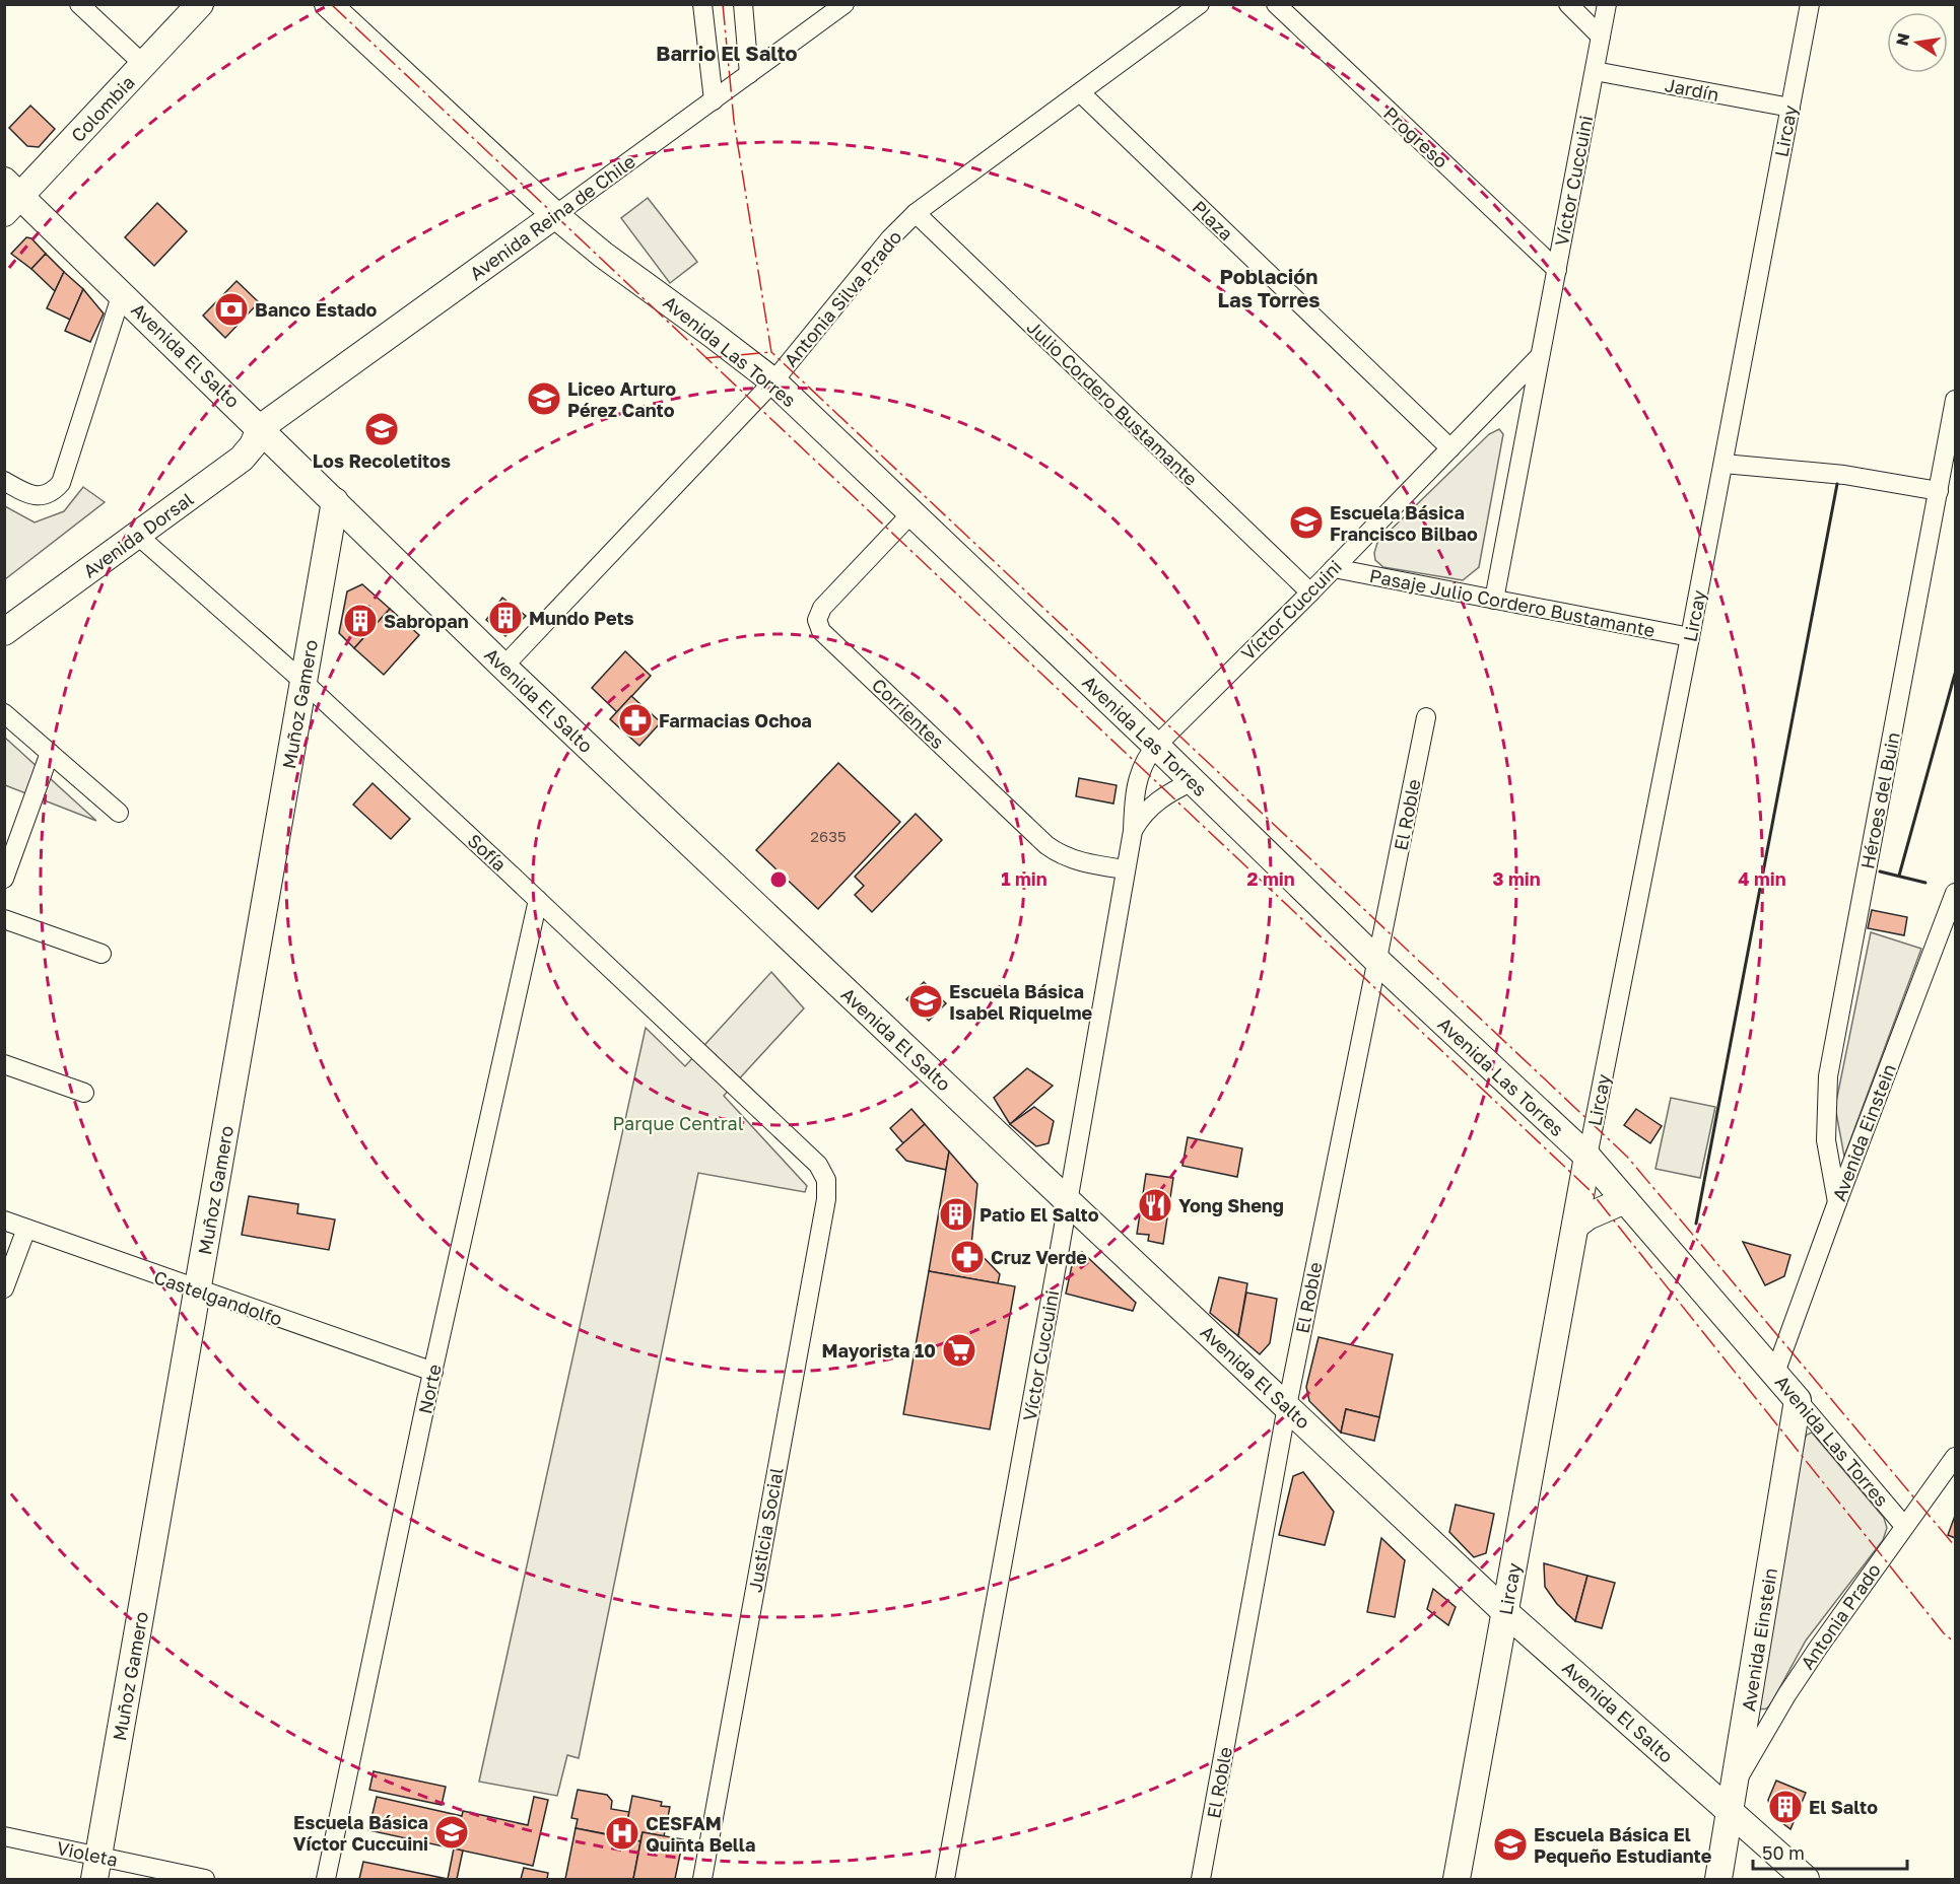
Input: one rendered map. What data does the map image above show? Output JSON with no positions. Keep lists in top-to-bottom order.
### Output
{
  "streets": {
    "street": [
      "Jardín",
      "Colombia",
      "Lircay",
      "Progreso",
      "Víctor Cuccuini",
      "Avenida Reina de Chile",
      "Plaza",
      "Antonia Silva Prado",
      "Avenida Las Torres",
      "Avenida El Salto",
      "Julio Cordero Bustamante",
      "Avenida Dorsal",
      "Pasaje Julio Cordero Bustamante",
      "Muñoz Gamero",
      "Corrientes",
      "Héroes del Buin",
      "El Roble",
      "Sofía",
      "Avenida Einstein",
      "Castelgandolfo",
      "Norte",
      "Justicia Social",
      "Antonia Prado",
      "Violeta"
    ]
  },
  "crossings": [
    ["Jardín", "Lircay"],
    ["Jardín", "Víctor Cuccuini"],
    ["Colombia", "Avenida El Salto"],
    ["Lircay", "Avenida Las Torres"],
    ["Lircay", "Avenida El Salto"],
    ["Lircay", "Pasaje Julio Cordero Bustamante"],
    ["Progreso", "Víctor Cuccuini"],
    ["Víctor Cuccuini", "Plaza"],
    ["Víctor Cuccuini", "Avenida Las Torres"],
    ["Víctor Cuccuini", "Avenida El Salto"],
    ["Víctor Cuccuini", "Julio Cordero Bustamante"],
    ["Víctor Cuccuini", "Pasaje Julio Cordero Bustamante"],
    ["Víctor Cuccuini", "Corrientes"],
    ["Avenida Reina de Chile", "Avenida Las Torres"],
    ["Avenida Reina de Chile", "Avenida El Salto"],
    ["Avenida Reina de Chile", "Avenida Dorsal"],
    ["Plaza", "Antonia Silva Prado"],
    ["Antonia Silva Prado", "Avenida Las Torres"],
    ["Antonia Silva Prado", "Avenida El Salto"],
    ["Antonia Silva Prado", "Julio Cordero Bustamante"],
    ["Avenida Las Torres", "Corrientes"],
    ["Avenida Las Torres", "El Roble"],
    ["Avenida Las Torres", "Avenida Einstein"],
    ["Avenida Las Torres", "Antonia Prado"],
    ["Avenida El Salto", "Avenida Dorsal"],
    ["Avenida El Salto", "Muñoz Gamero"],
    ["Avenida El Salto", "El Roble"],
    ["Avenida El Salto", "Avenida Einstein"],
    ["Avenida Dorsal", "Sofía"],
    ["Muñoz Gamero", "Sofía"],
    ["Muñoz Gamero", "Castelgandolfo"],
    ["Muñoz Gamero", "Violeta"],
    ["Héroes del Buin", "Avenida Einstein"],
    ["Sofía", "Norte"],
    ["Sofía", "Justicia Social"],
    ["Avenida Einstein", "Antonia Prado"],
    ["Castelgandolfo", "Norte"]
  ],
  "districts": ["Barrio El Salto", "Población Las Torres"],
  "parks": ["Parque Central"],
  "places": {
    "bank": ["Banco Estado"],
    "school or university": [
      "Liceo Arturo Pérez Canto",
      "Los Recoletitos",
      "Escuela Básica Francisco Bilbao",
      "Escuela Básica Isabel Riquelme",
      "Escuela Básica Víctor Cuccuini",
      "Escuela Básica El Pequeño Estudiante"
    ],
    "building": [
      "Mundo Pets",
      "Sabropan",
      "Patio El Salto",
      "El Salto"
    ],
    "pharmacy": ["Farmacias Ochoa", "Cruz Verde"],
    "restaurant": ["Yong Sheng"],
    "supermarket": ["Mayorista 10"],
    "hospital": ["CESFAM Quinta Bella"]
  },
  "house_numbers": ["2635"],
  "scale_bar": "50 m",
  "north": "left",
  "rings": [
    "1 min",
    "2 min",
    "3 min",
    "4 min"
  ]
}
